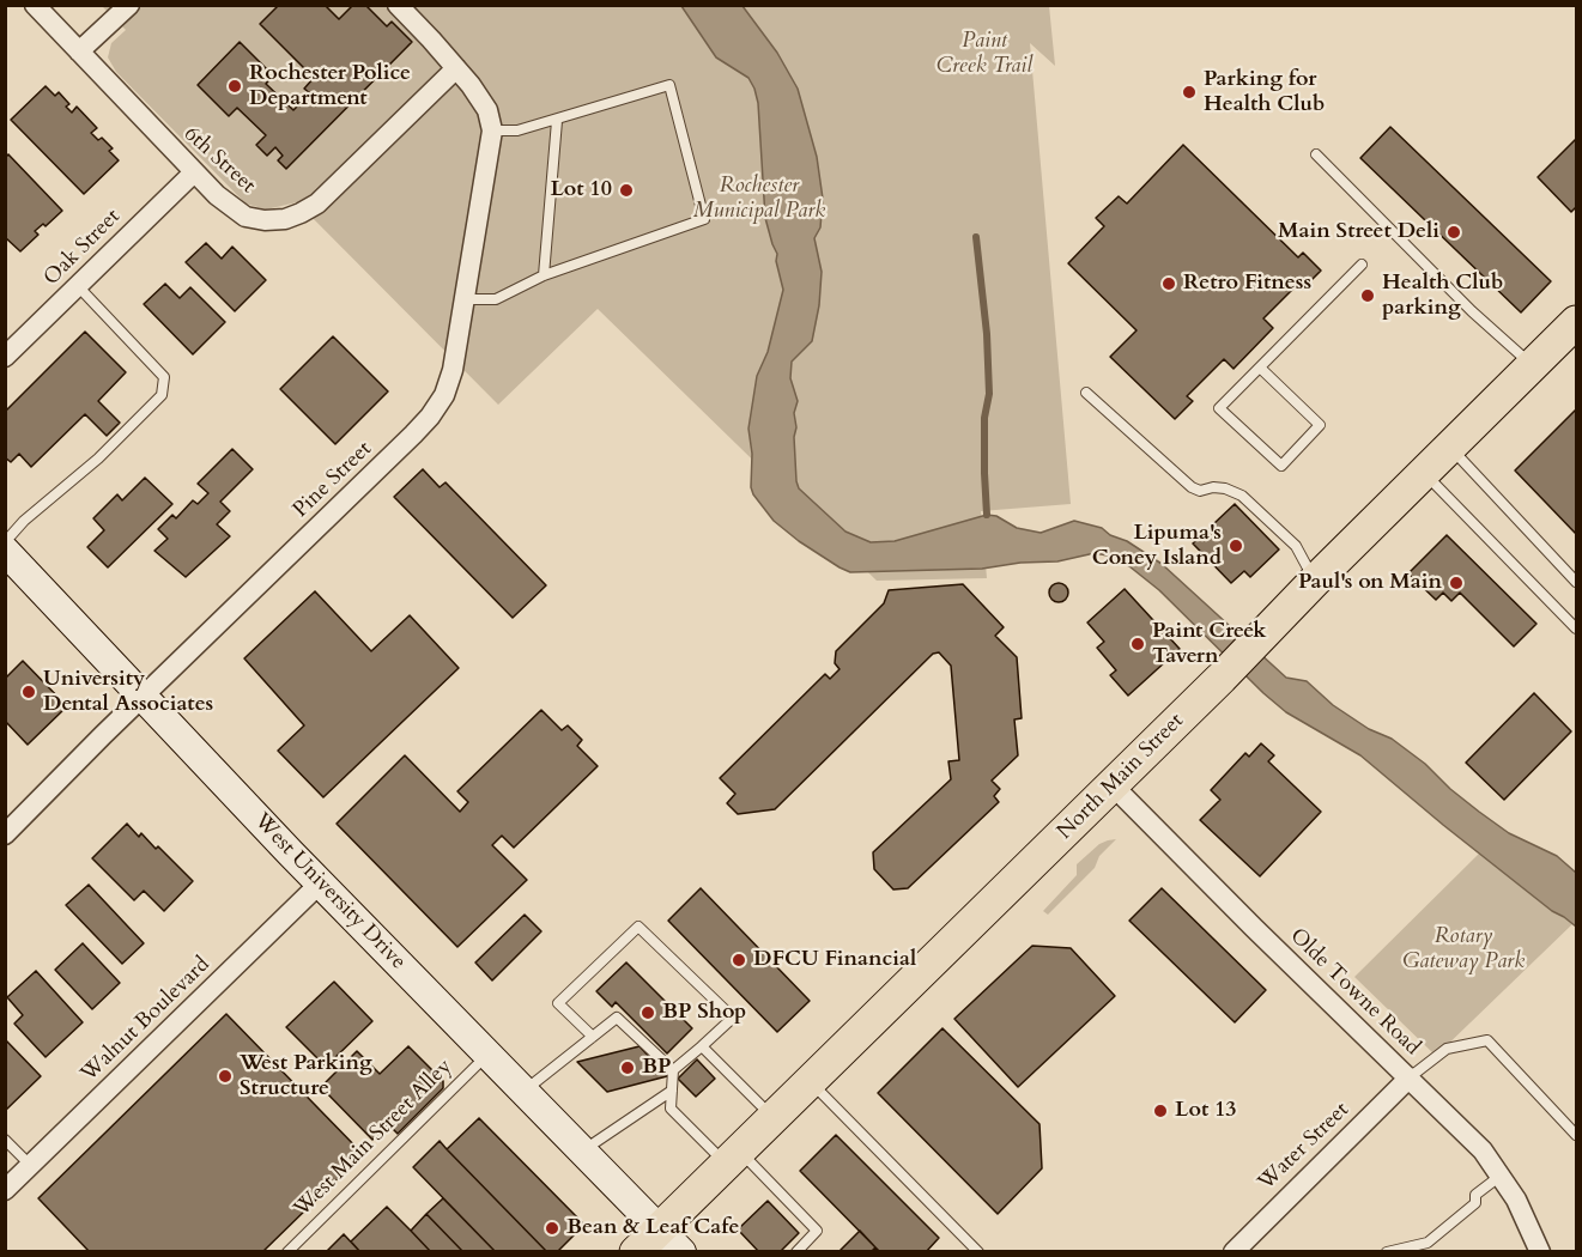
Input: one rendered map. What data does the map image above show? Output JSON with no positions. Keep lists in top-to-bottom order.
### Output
{
  "streets": {
    "main road": ["North Main Street", "West University Drive"],
    "street": [
      "6th Street",
      "Oak Street",
      "Pine Street",
      "Olde Towne Road",
      "Walnut Boulevard",
      "Water Street"
    ],
    "lane": ["West Main Street Alley"]
  },
  "crossings": [
    ["6th Street", "Oak Street"],
    ["Pine Street", "West University Drive"],
    ["North Main Street", "West University Drive"],
    ["North Main Street", "Olde Towne Road"],
    ["West University Drive", "Walnut Boulevard"],
    ["West University Drive", "West Main Street Alley"],
    ["Olde Towne Road", "Water Street"]
  ],
  "parks": ["Paint Creek Trail", "Rochester Municipal Park", "Rotary Gateway Park"],
  "places": [
    "Rochester Police Department",
    "Parking for Health Club",
    "Lot 10",
    "Main Street Deli",
    "Retro Fitness",
    "Health Club parking",
    "Lipuma's Coney Island",
    "Paul's on Main",
    "Paint Creek Tavern",
    "University Dental Associates",
    "DFCU Financial",
    "BP Shop",
    "BP",
    "West Parking Structure",
    "Lot 13",
    "Bean & Leaf Cafe"
  ]
}
